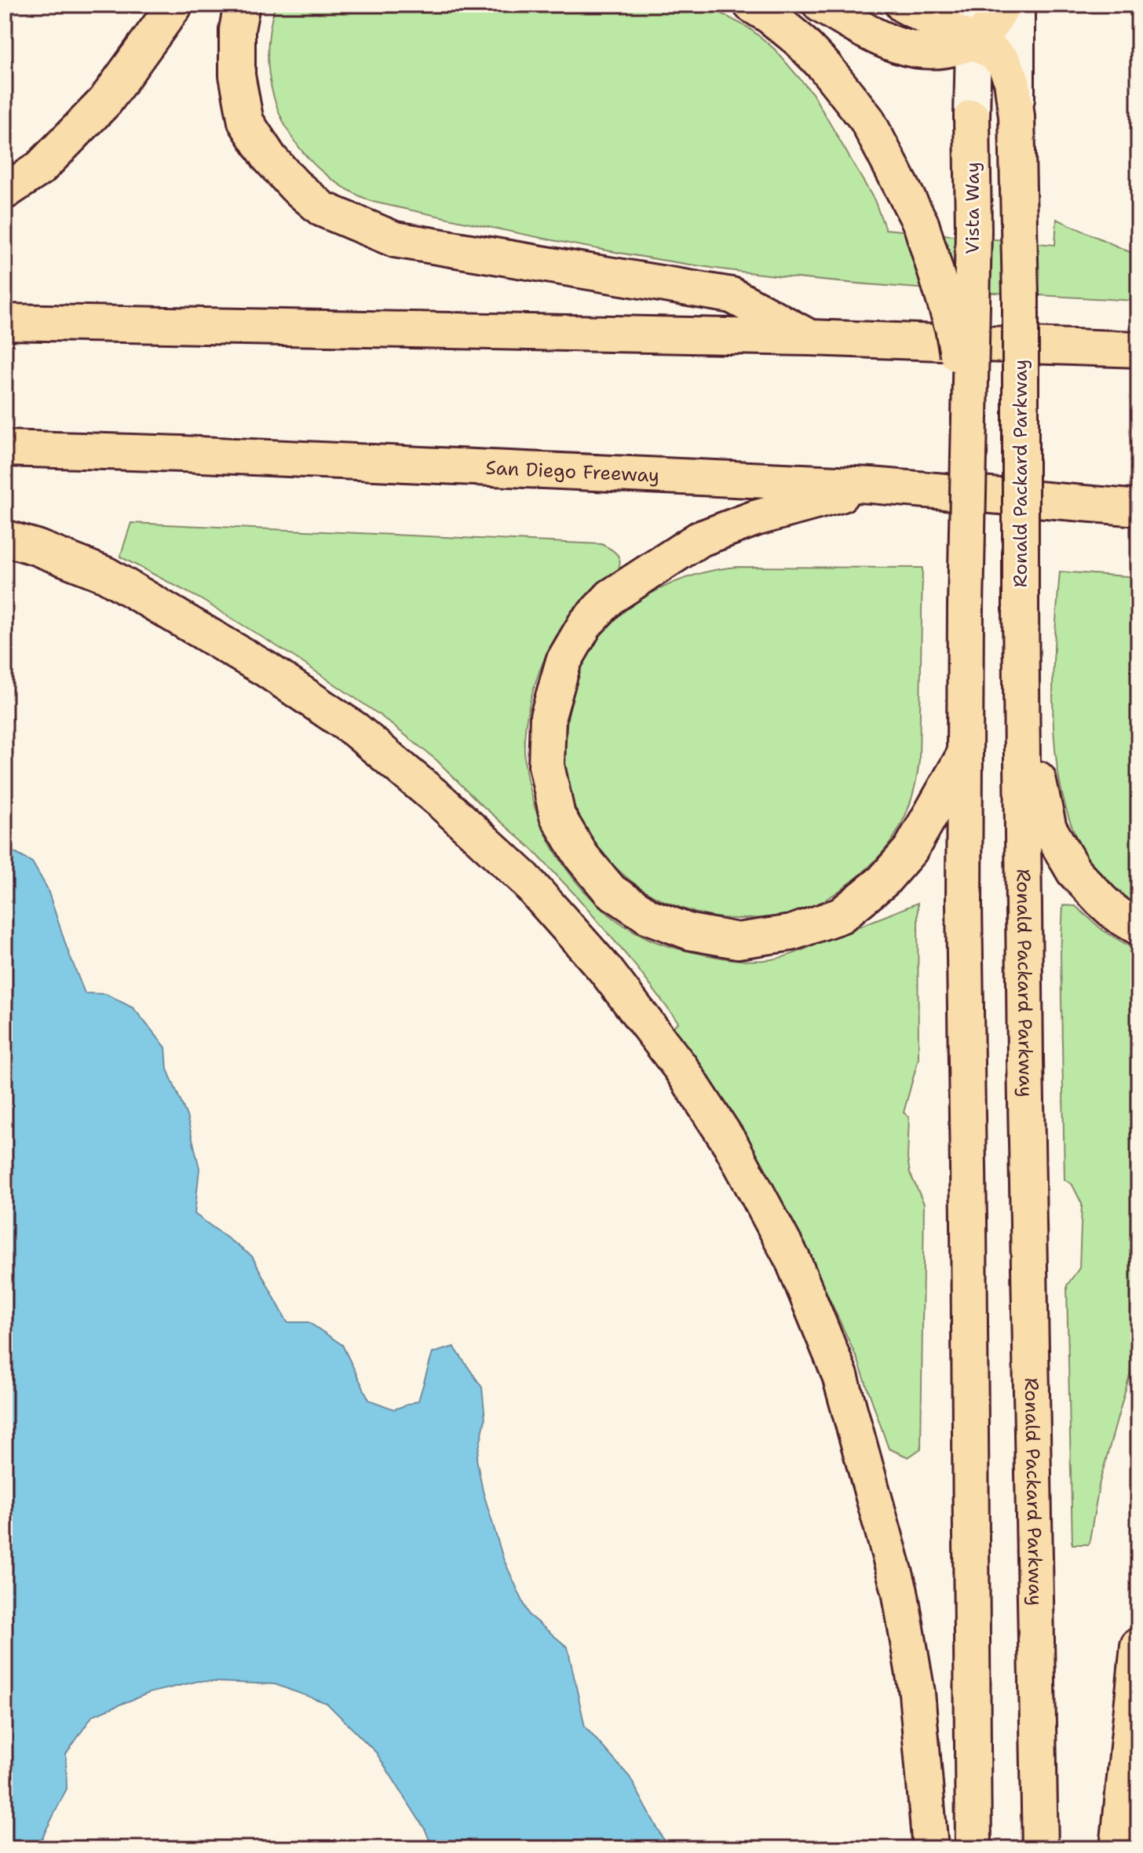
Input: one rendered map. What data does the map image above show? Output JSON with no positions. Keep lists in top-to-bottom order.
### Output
{
  "streets": {
    "highway": ["Vista Way", "San Diego Freeway", "Ronald Packard Parkway"]
  },
  "crossings": [
    ["Vista Way", "Ronald Packard Parkway"]
  ]
}
